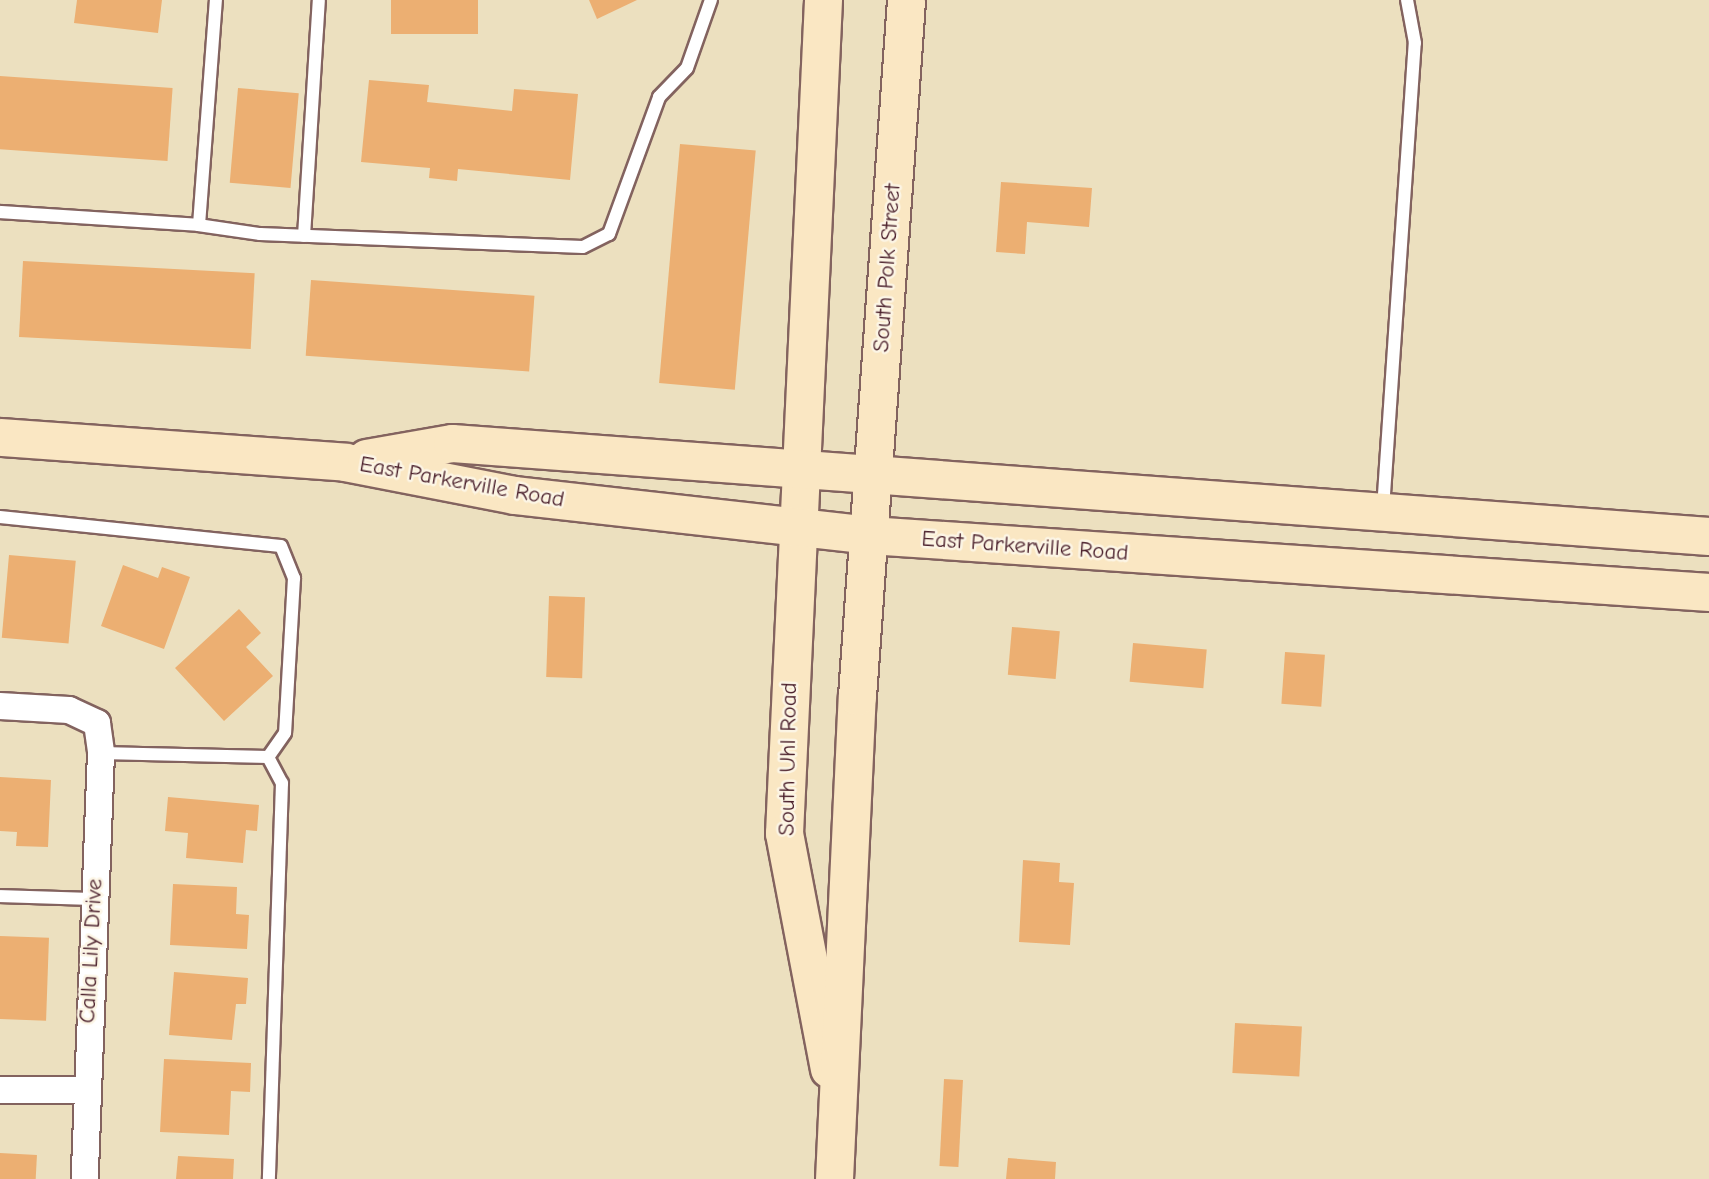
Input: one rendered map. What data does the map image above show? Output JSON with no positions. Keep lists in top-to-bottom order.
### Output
{
  "streets": {
    "main road": ["South Polk Street", "East Parkerville Road", "South Uhl Road"],
    "street": ["Calla Lily Drive"]
  },
  "crossings": [
    ["South Polk Street", "East Parkerville Road"],
    ["South Polk Street", "South Uhl Road"],
    ["East Parkerville Road", "South Uhl Road"]
  ]
}
